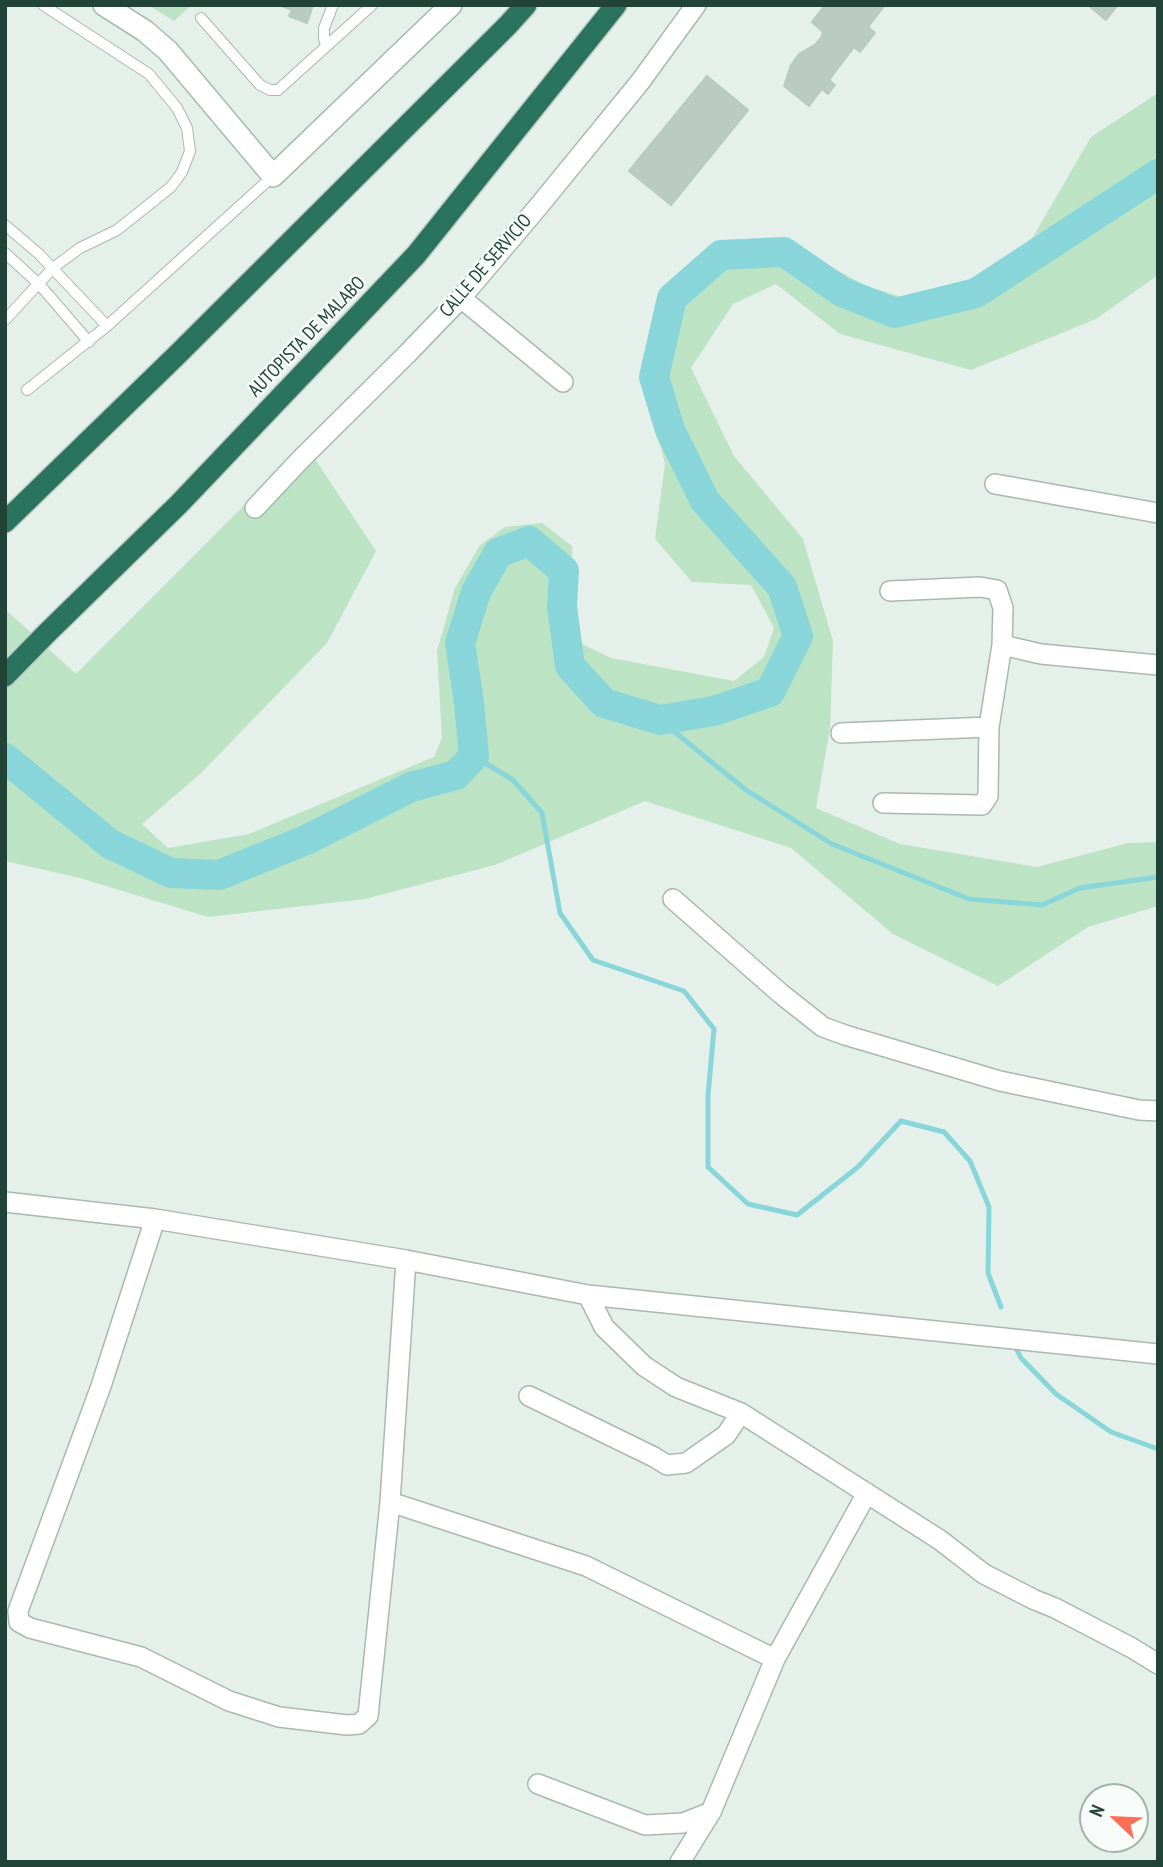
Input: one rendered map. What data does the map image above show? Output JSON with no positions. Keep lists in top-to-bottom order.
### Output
{
  "streets": {
    "highway": ["AUTOPISTA DE MALABO"],
    "street": ["CALLE DE SERVICIO"]
  },
  "north": "top left"
}
